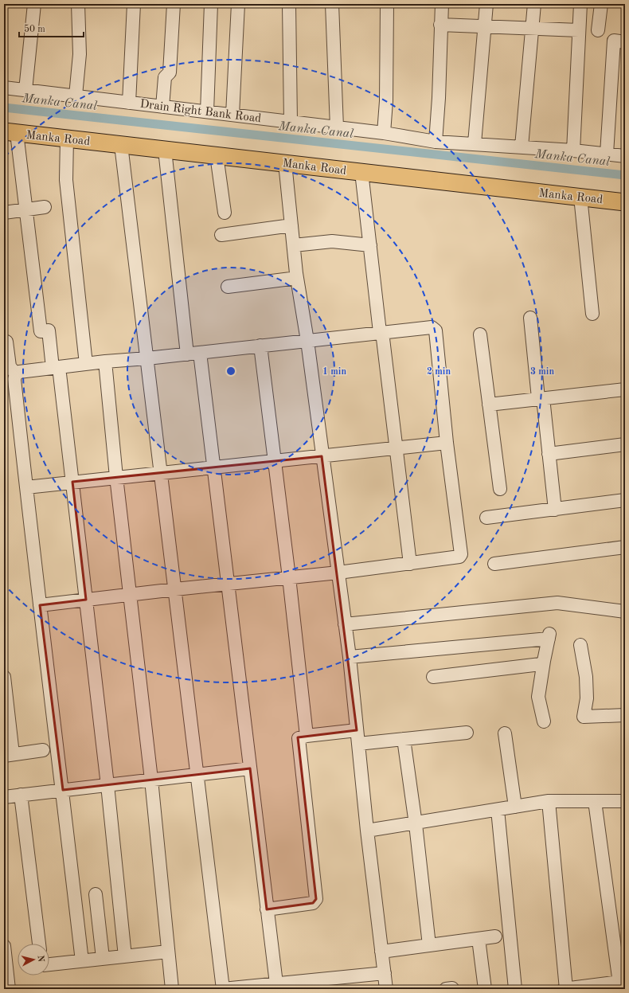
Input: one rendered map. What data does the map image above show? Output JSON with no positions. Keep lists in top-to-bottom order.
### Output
{
  "streets": {
    "main road": ["Manka Road"],
    "street": ["Drain Right Bank Road"]
  },
  "water": ["Manka Canal"],
  "scale_bar": "50 m",
  "north": "right",
  "rings": ["1 min", "2 min", "3 min"]
}
